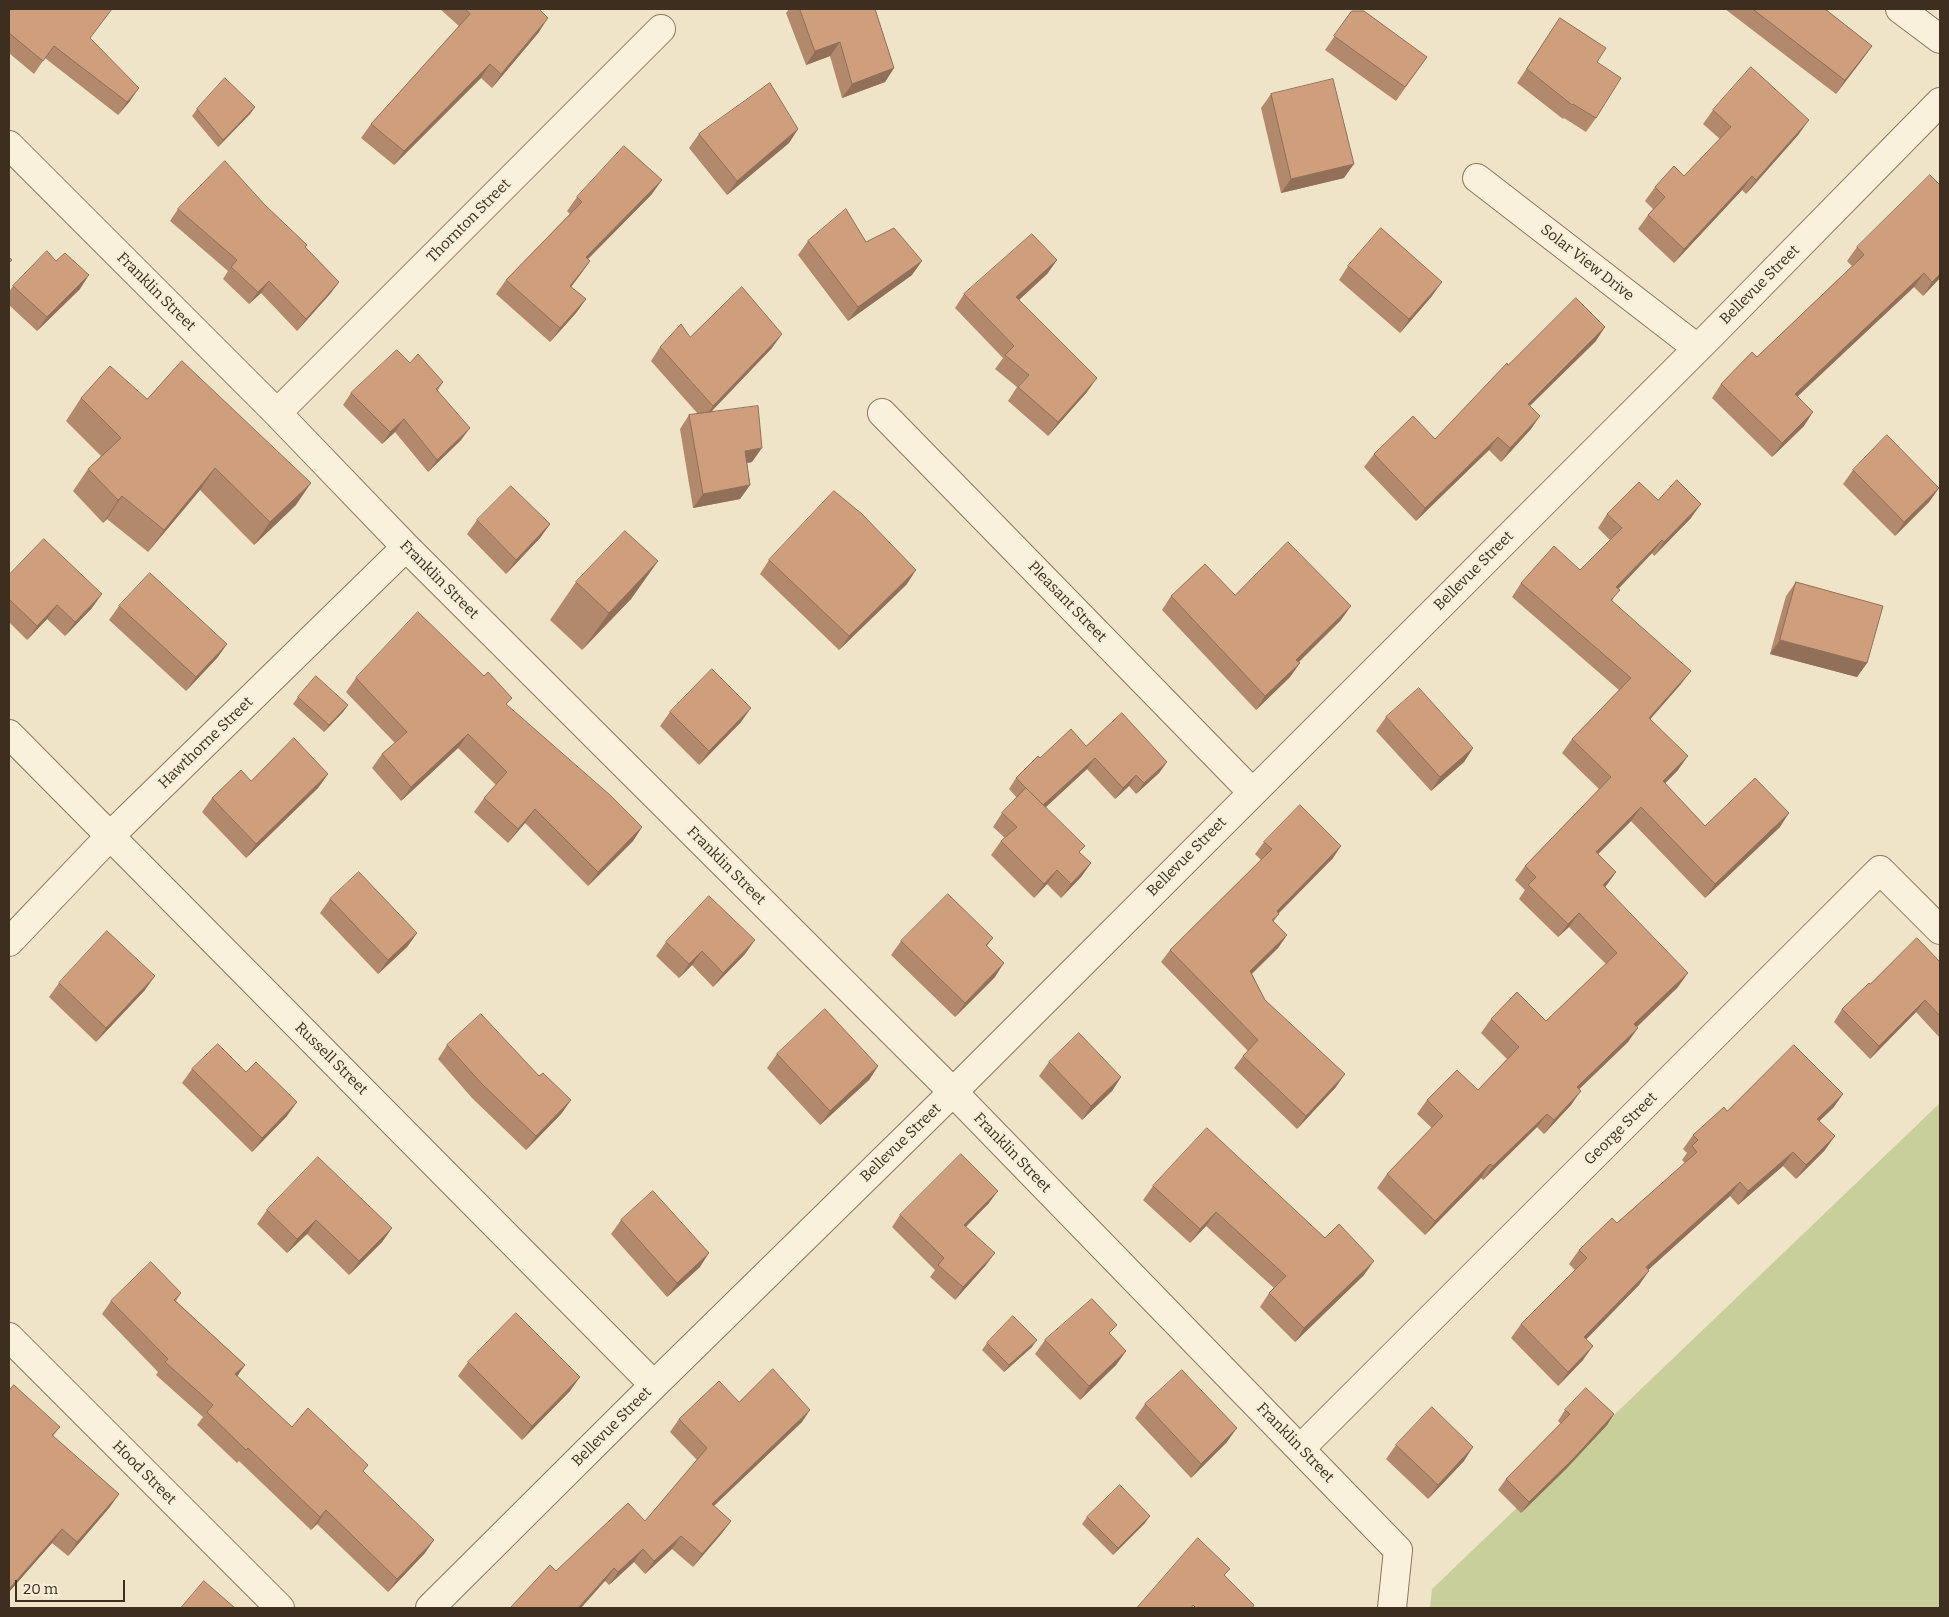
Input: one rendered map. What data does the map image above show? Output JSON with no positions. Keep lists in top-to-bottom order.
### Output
{
  "streets": {
    "street": [
      "Thornton Street",
      "Solar View Drive",
      "Bellevue Street",
      "Franklin Street",
      "Pleasant Street",
      "Hawthorne Street",
      "Russell Street",
      "George Street",
      "Hood Street"
    ]
  },
  "crossings": [
    ["Thornton Street", "Franklin Street"],
    ["Solar View Drive", "Bellevue Street"],
    ["Bellevue Street", "Franklin Street"],
    ["Bellevue Street", "Pleasant Street"],
    ["Bellevue Street", "Russell Street"],
    ["Franklin Street", "Hawthorne Street"],
    ["Franklin Street", "George Street"],
    ["Hawthorne Street", "Russell Street"]
  ],
  "scale_bar": "20 m"
}
